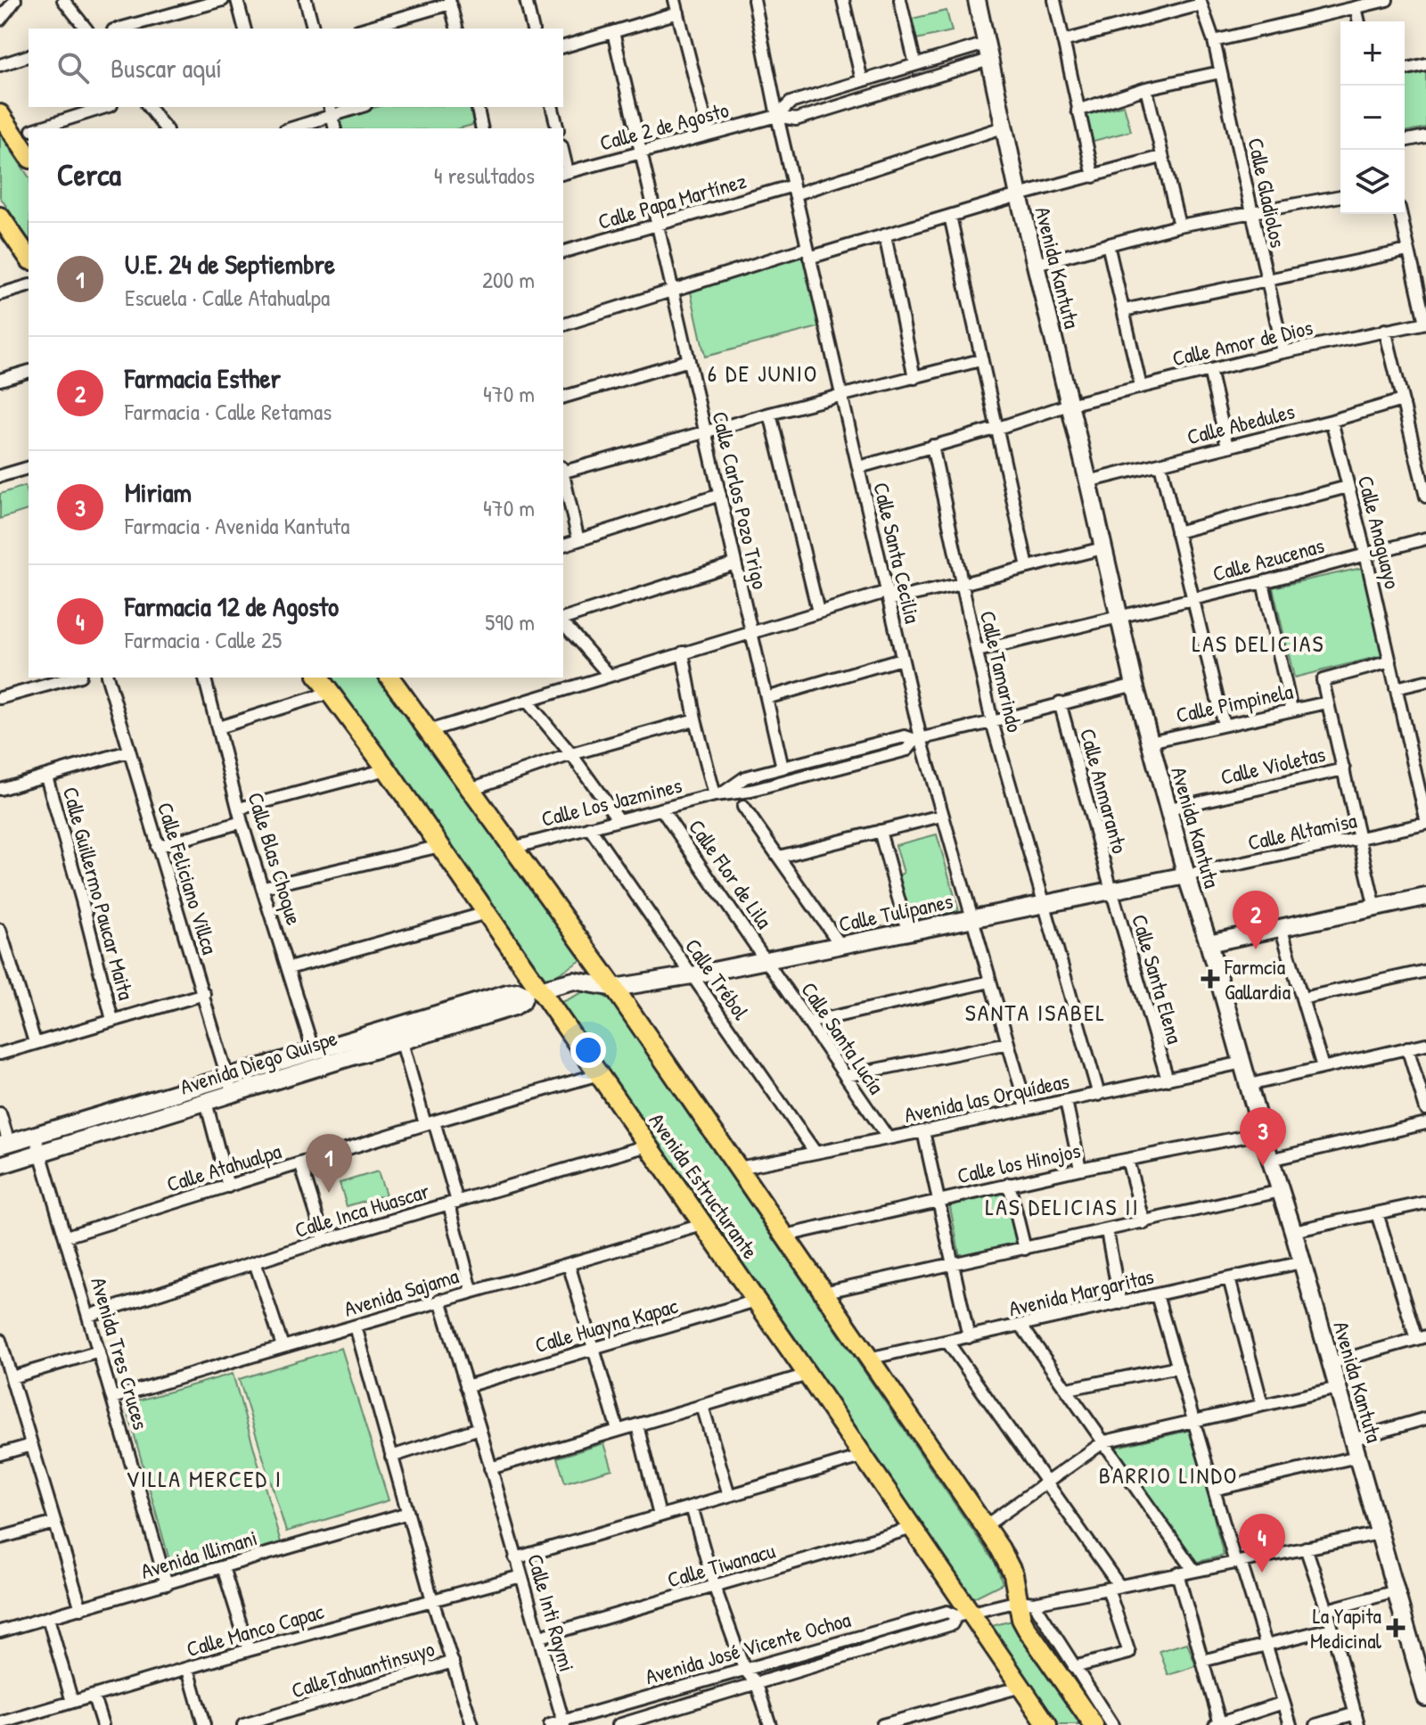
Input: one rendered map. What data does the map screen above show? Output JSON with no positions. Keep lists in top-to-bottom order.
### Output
{
  "streets": {
    "main road": ["Avenida Estructurante"],
    "street": [
      "Calle 2 de Agosto",
      "Calle Gladiolos",
      "Calle Papa Martínez",
      "Avenida Kantuta",
      "Calle Amor de Dios",
      "Calle Abedules",
      "Calle Carlos Pozo Trigo",
      "Calle Anaguayo",
      "Calle Santa Cecilia",
      "Calle Azucenas",
      "Calle Tamarindo",
      "Calle Pimpinela",
      "Calle Violetas",
      "Calle Anmaranto",
      "Calle Los Jazmines",
      "Calle Altamisa",
      "Calle Blas Choque",
      "Calle Flor de Lila",
      "Calle Feliciano Villca",
      "Calle Guillermo Paucar Maita",
      "Calle Tulipanes",
      "Calle Trébol",
      "Calle Santa Elena",
      "Calle Santa Lucía",
      "Avenida Diego Quispe",
      "Avenida las Orquídeas",
      "Calle los Hinojos",
      "Calle Atahualpa",
      "Calle Inca Huascar",
      "Avenida Sajama",
      "Avenida Margaritas",
      "Calle Huayna Kapac",
      "Avenida Tres Cruces",
      "Avenida Illimani",
      "Calle Tiwanacu",
      "Calle Inti Raymi",
      "Calle Manco Capac",
      "Avenida José Vicente Ochoa",
      "CalleTahuantinsuyo"
    ]
  },
  "crossings": [
    ["Calle 2 de Agosto", "Avenida Kantuta"],
    ["Calle 2 de Agosto", "Calle Carlos Pozo Trigo"],
    ["Calle 2 de Agosto", "Calle Santa Cecilia"],
    ["Calle Gladiolos", "Calle Amor de Dios"],
    ["Calle Papa Martínez", "Avenida Kantuta"],
    ["Calle Papa Martínez", "Calle Carlos Pozo Trigo"],
    ["Calle Papa Martínez", "Calle Santa Cecilia"],
    ["Avenida Kantuta", "Calle Amor de Dios"],
    ["Avenida Kantuta", "Calle Abedules"],
    ["Avenida Kantuta", "Calle Azucenas"],
    ["Avenida Kantuta", "Calle Pimpinela"],
    ["Avenida Kantuta", "Calle Violetas"],
    ["Avenida Kantuta", "Calle Los Jazmines"],
    ["Avenida Kantuta", "Calle Altamisa"],
    ["Avenida Kantuta", "Calle Tulipanes"],
    ["Avenida Kantuta", "Avenida las Orquídeas"],
    ["Avenida Kantuta", "Calle los Hinojos"],
    ["Avenida Kantuta", "Avenida Margaritas"],
    ["Calle Amor de Dios", "Calle Santa Cecilia"],
    ["Calle Amor de Dios", "Calle Tamarindo"],
    ["Calle Abedules", "Calle Anaguayo"],
    ["Calle Carlos Pozo Trigo", "Calle Los Jazmines"],
    ["Calle Anaguayo", "Calle Azucenas"],
    ["Calle Anaguayo", "Calle Altamisa"],
    ["Calle Santa Cecilia", "Calle Los Jazmines"],
    ["Calle Santa Cecilia", "Calle Tulipanes"],
    ["Calle Santa Cecilia", "Avenida las Orquídeas"],
    ["Calle Azucenas", "Calle Tamarindo"],
    ["Calle Tamarindo", "Calle Los Jazmines"],
    ["Calle Tamarindo", "Calle Tulipanes"],
    ["Calle Tamarindo", "Avenida las Orquídeas"],
    ["Calle Anmaranto", "Calle Los Jazmines"],
    ["Calle Anmaranto", "Calle Tulipanes"],
    ["Calle Anmaranto", "Calle Santa Elena"],
    ["Calle Los Jazmines", "Calle Flor de Lila"],
    ["Calle Los Jazmines", "Calle Trébol"],
    ["Calle Los Jazmines", "Avenida Estructurante"],
    ["Calle Altamisa", "Calle Tulipanes"],
    ["Calle Blas Choque", "Avenida Diego Quispe"],
    ["Calle Flor de Lila", "Calle Tulipanes"],
    ["Calle Flor de Lila", "Calle Santa Lucía"],
    ["Calle Feliciano Villca", "Avenida Diego Quispe"],
    ["Calle Tulipanes", "Calle Trébol"],
    ["Calle Tulipanes", "Calle Santa Elena"],
    ["Calle Tulipanes", "Calle Santa Lucía"],
    ["Calle Tulipanes", "Avenida Diego Quispe"],
    ["Calle Tulipanes", "Avenida Estructurante"],
    ["Calle Trébol", "Avenida las Orquídeas"],
    ["Calle Santa Elena", "Avenida las Orquídeas"],
    ["Calle Santa Lucía", "Avenida las Orquídeas"],
    ["Avenida Diego Quispe", "Avenida Estructurante"],
    ["Avenida Diego Quispe", "Avenida Tres Cruces"],
    ["Avenida las Orquídeas", "Avenida Estructurante"],
    ["Calle los Hinojos", "Avenida Estructurante"],
    ["Calle Atahualpa", "Avenida Estructurante"],
    ["Calle Atahualpa", "Avenida Tres Cruces"],
    ["Avenida Estructurante", "Calle Inca Huascar"],
    ["Avenida Estructurante", "Avenida Sajama"],
    ["Avenida Estructurante", "Avenida Margaritas"],
    ["Avenida Estructurante", "Calle Huayna Kapac"],
    ["Avenida Estructurante", "Calle Tiwanacu"],
    ["Avenida Estructurante", "Avenida José Vicente Ochoa"],
    ["Calle Inca Huascar", "Avenida Tres Cruces"],
    ["Avenida Sajama", "Avenida Tres Cruces"],
    ["Avenida Sajama", "Calle Inti Raymi"],
    ["Calle Huayna Kapac", "Calle Inti Raymi"],
    ["Avenida Tres Cruces", "Avenida Illimani"],
    ["Calle Tiwanacu", "Calle Inti Raymi"],
    ["Calle Inti Raymi", "Calle Manco Capac"],
    ["Calle Inti Raymi", "Avenida José Vicente Ochoa"]
  ],
  "districts": [
    "6 DE JUNIO",
    "LAS DELICIAS",
    "SANTA ISABEL",
    "LAS DELICIAS II",
    "BARRIO LINDO",
    "VILLA MERCED I"
  ],
  "places": {
    "health": ["Farmcia Gallardia", "La Yapita Medicinal"]
  },
  "page": {
    "map_buttons": ["+", "−"],
    "search": "Buscar aquí",
    "heading": ["Cerca", "4 resultados"],
    "list": [
      {
        "mark": "1",
        "name": "U.E. 24 de Septiembre",
        "note": "Escuela · Calle Atahualpa",
        "value": "200 m"
      },
      {
        "mark": "2",
        "name": "Farmacia Esther",
        "note": "Farmacia · Calle Retamas",
        "value": "470 m"
      },
      {
        "mark": "3",
        "name": "Miriam",
        "note": "Farmacia · Avenida Kantuta",
        "value": "470 m"
      },
      {
        "mark": "4",
        "name": "Farmacia 12 de Agosto",
        "note": "Farmacia · Calle 25",
        "value": "590 m"
      }
    ],
    "pins": [
      "2",
      "3",
      "1",
      "4"
    ]
  }
}
